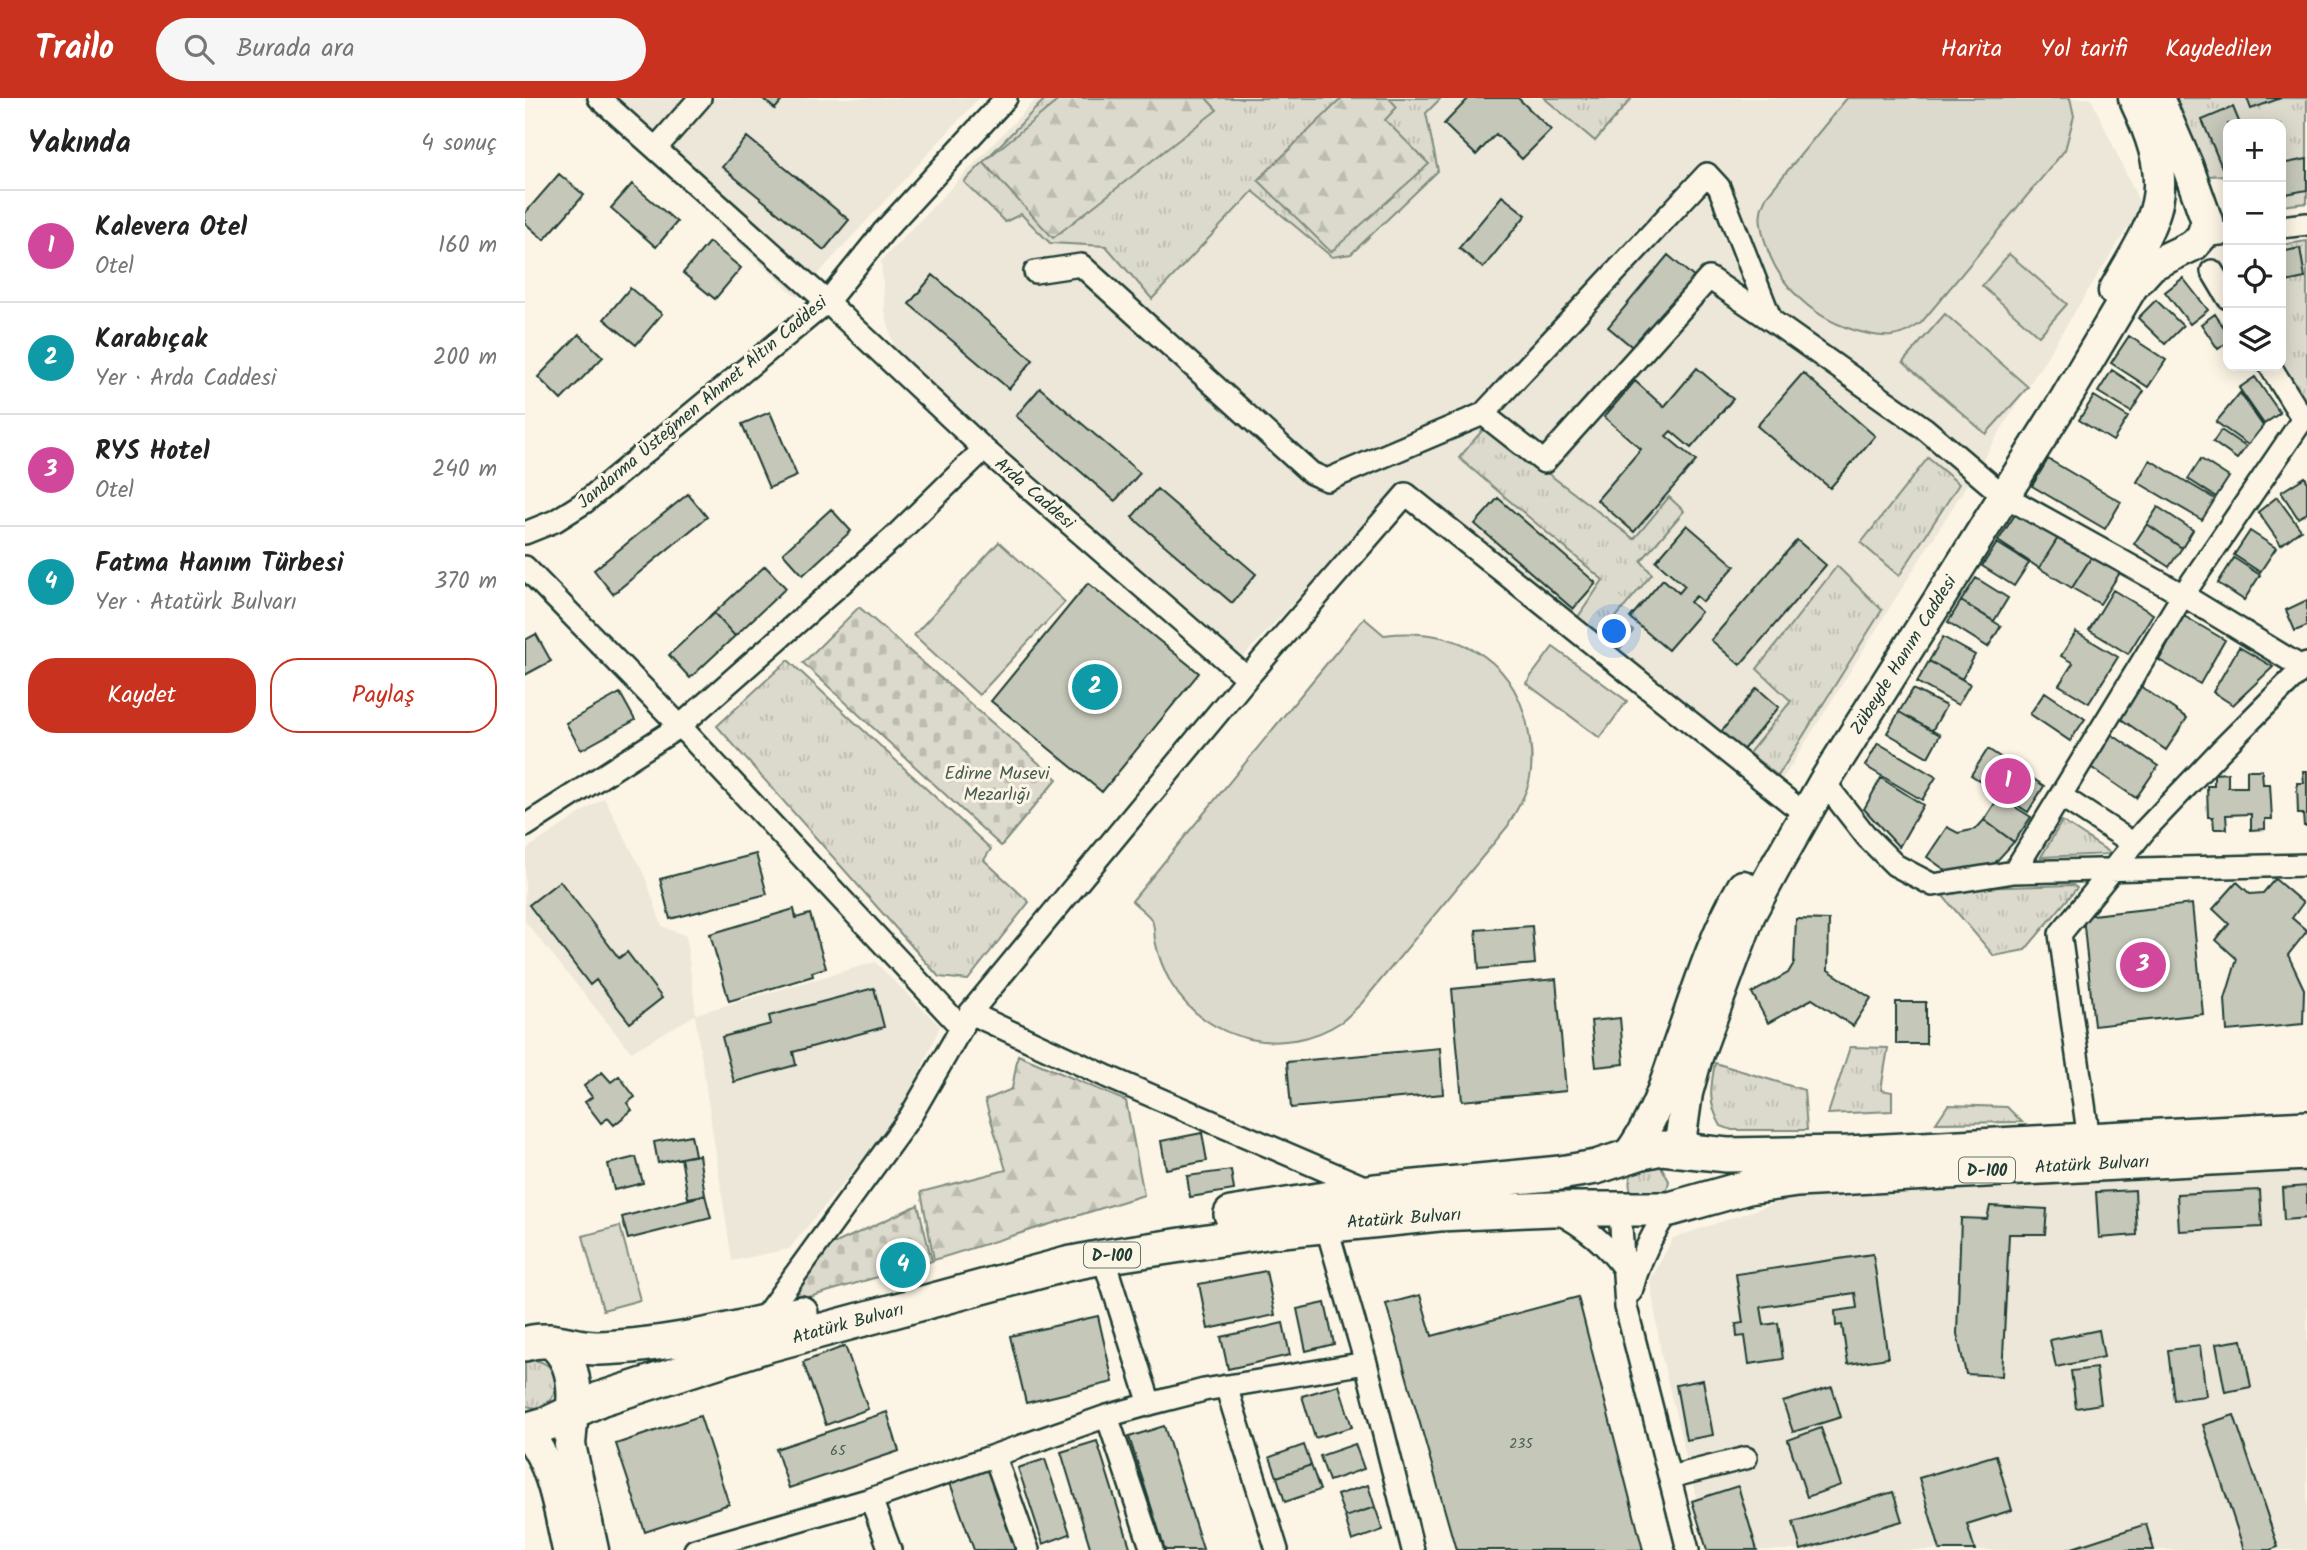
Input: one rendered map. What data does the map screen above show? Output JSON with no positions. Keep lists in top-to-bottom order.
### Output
{
  "streets": {
    "main road": ["Zübeyde Hanım Caddesi", "Atatürk Bulvarı", "D-100"],
    "street": ["Jandarma Üsteğmen Ahmet Altın Caddesi", "Arda Caddesi"]
  },
  "crossings": [
    ["Jandarma Üsteğmen Ahmet Altın Caddesi", "Arda Caddesi"],
    ["Zübeyde Hanım Caddesi", "Atatürk Bulvarı"]
  ],
  "parks": ["Edirne Musevi Mezarlığı"],
  "house_numbers": ["235", "65"],
  "page": {
    "header": "Trailo",
    "search": "Burada ara",
    "nav": ["Harita", "Yol tarifi", "Kaydedilen"],
    "heading": ["Yakında", "4 sonuç"],
    "map_buttons": ["+", "−"],
    "list": [
      {
        "mark": "1",
        "name": "Kalevera Otel",
        "note": "Otel",
        "value": "160 m"
      },
      {
        "mark": "2",
        "name": "Karabıçak",
        "note": "Yer · Arda Caddesi",
        "value": "200 m"
      },
      {
        "mark": "3",
        "name": "RYS Hotel",
        "note": "Otel",
        "value": "240 m"
      },
      {
        "mark": "4",
        "name": "Fatma Hanım Türbesi",
        "note": "Yer · Atatürk Bulvarı",
        "value": "370 m"
      }
    ],
    "buttons": ["Kaydet", "Paylaş"],
    "pins": [
      "2",
      "1",
      "3",
      "4"
    ]
  }
}
